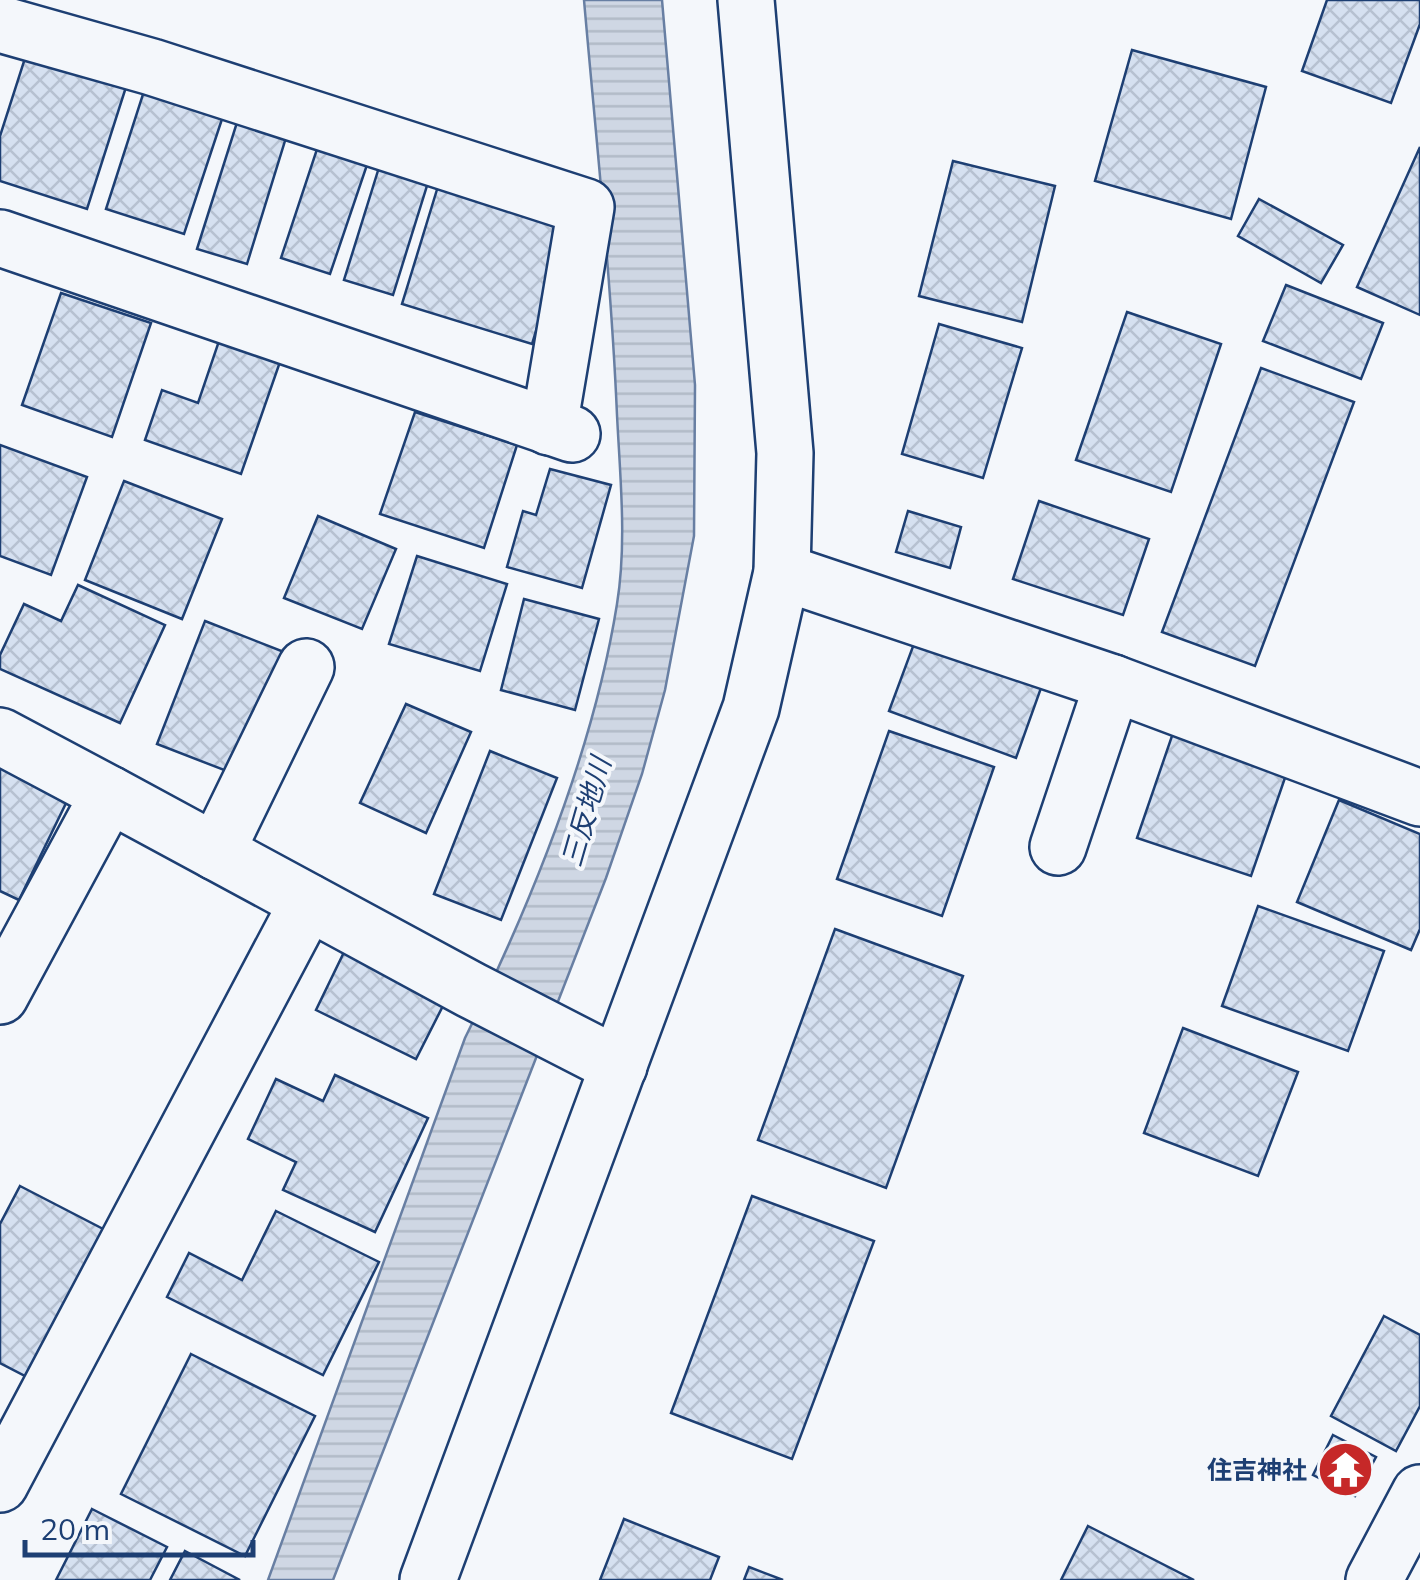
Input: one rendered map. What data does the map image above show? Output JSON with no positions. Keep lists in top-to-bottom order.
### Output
{
  "water": ["三反地川"],
  "places": {
    "temple": ["住吉神社"]
  },
  "scale_bar": "20 m"
}
